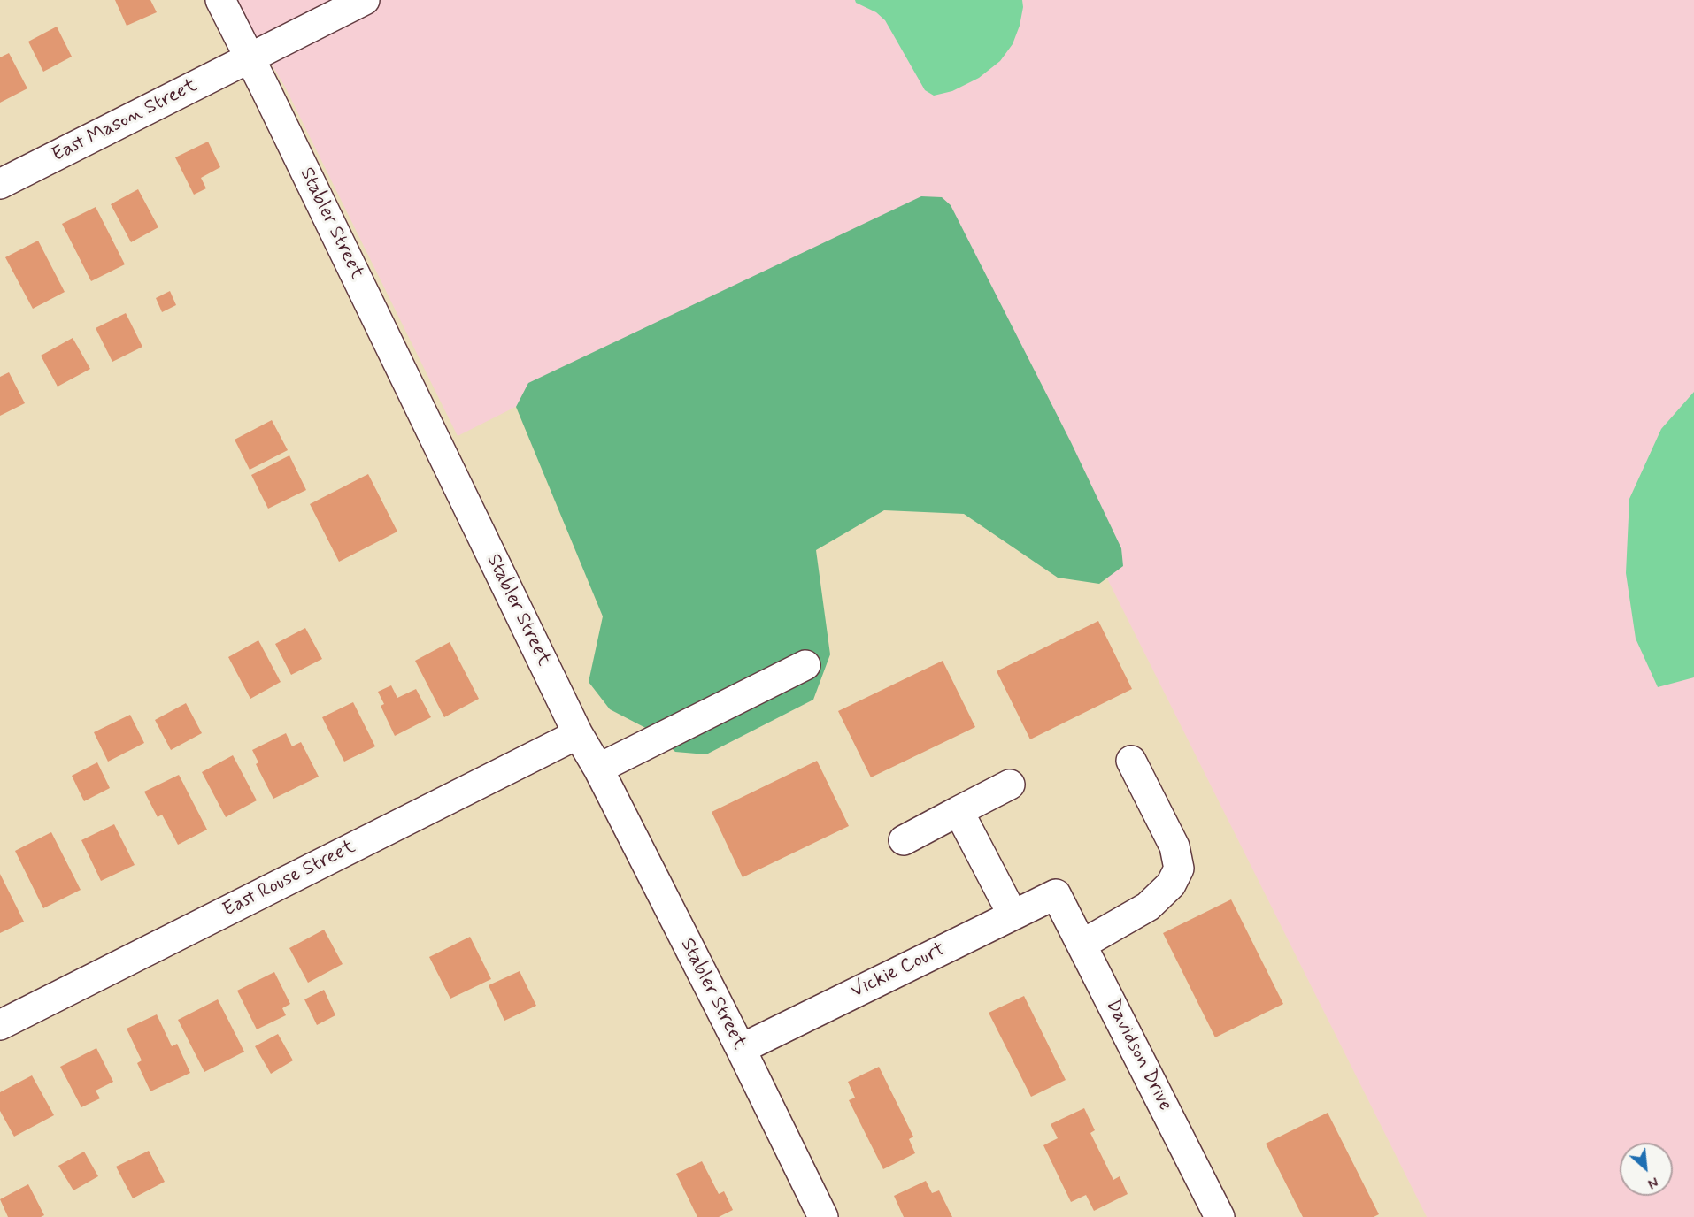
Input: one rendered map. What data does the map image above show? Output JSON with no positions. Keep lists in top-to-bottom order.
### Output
{
  "streets": {
    "street": [
      "East Mason Street",
      "Stabler Street",
      "East Rouse Street",
      "Vickie Court",
      "Davidson Drive"
    ]
  },
  "crossings": [
    ["East Mason Street", "Stabler Street"],
    ["Stabler Street", "East Rouse Street"],
    ["Stabler Street", "Vickie Court"],
    ["Vickie Court", "Davidson Drive"]
  ],
  "north": "bottom right"
}
